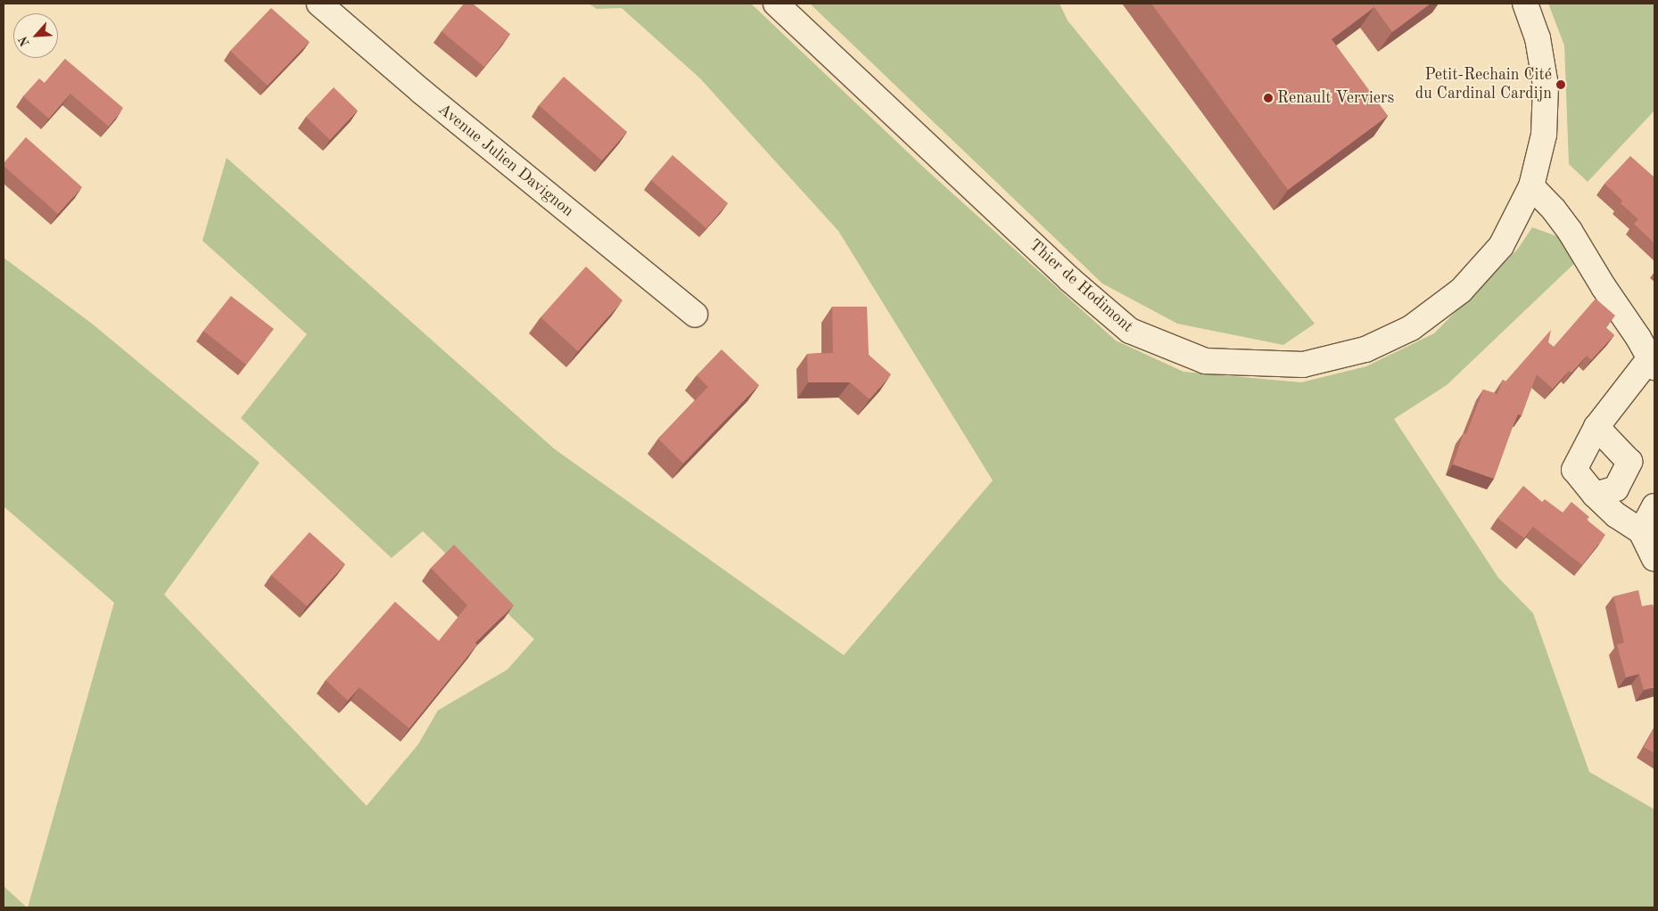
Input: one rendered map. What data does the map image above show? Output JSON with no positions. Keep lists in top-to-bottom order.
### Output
{
  "streets": {
    "street": ["Avenue Julien Davignon", "Thier de Hodimont"]
  },
  "places": ["Petit-Rechain Cité du Cardinal Cardijn", "Renault Verviers"],
  "north": "bottom left"
}
